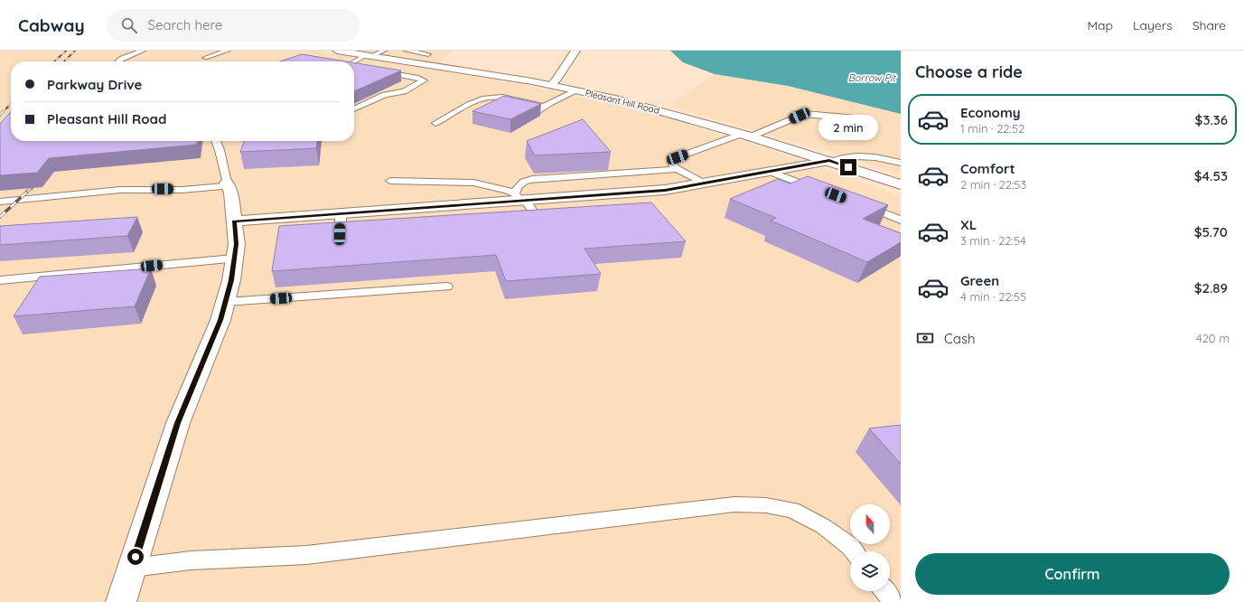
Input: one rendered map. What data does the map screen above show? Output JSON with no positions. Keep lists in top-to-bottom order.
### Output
{
  "streets": {
    "street": ["Pleasant Hill Road"]
  },
  "water": ["Borrow Pit"],
  "north": "top",
  "page": {
    "header": "Cabway",
    "search": "Search here",
    "nav": ["Map", "Layers", "Share"],
    "heading": "Choose a ride",
    "banner": ["Parkway Drive", "Pleasant Hill Road"],
    "list": [
      {
        "name": "Economy",
        "note": "1 min · 22:52",
        "value": "$3.36"
      },
      {
        "name": "Comfort",
        "note": "2 min · 22:53",
        "value": "$4.53"
      },
      {
        "name": "XL",
        "note": "3 min · 22:54",
        "value": "$5.70"
      },
      {
        "name": "Green",
        "note": "4 min · 22:55",
        "value": "$2.89"
      }
    ],
    "bubble": "2 min",
    "pay": ["Cash", "420 m"],
    "buttons": "Confirm"
  }
}
